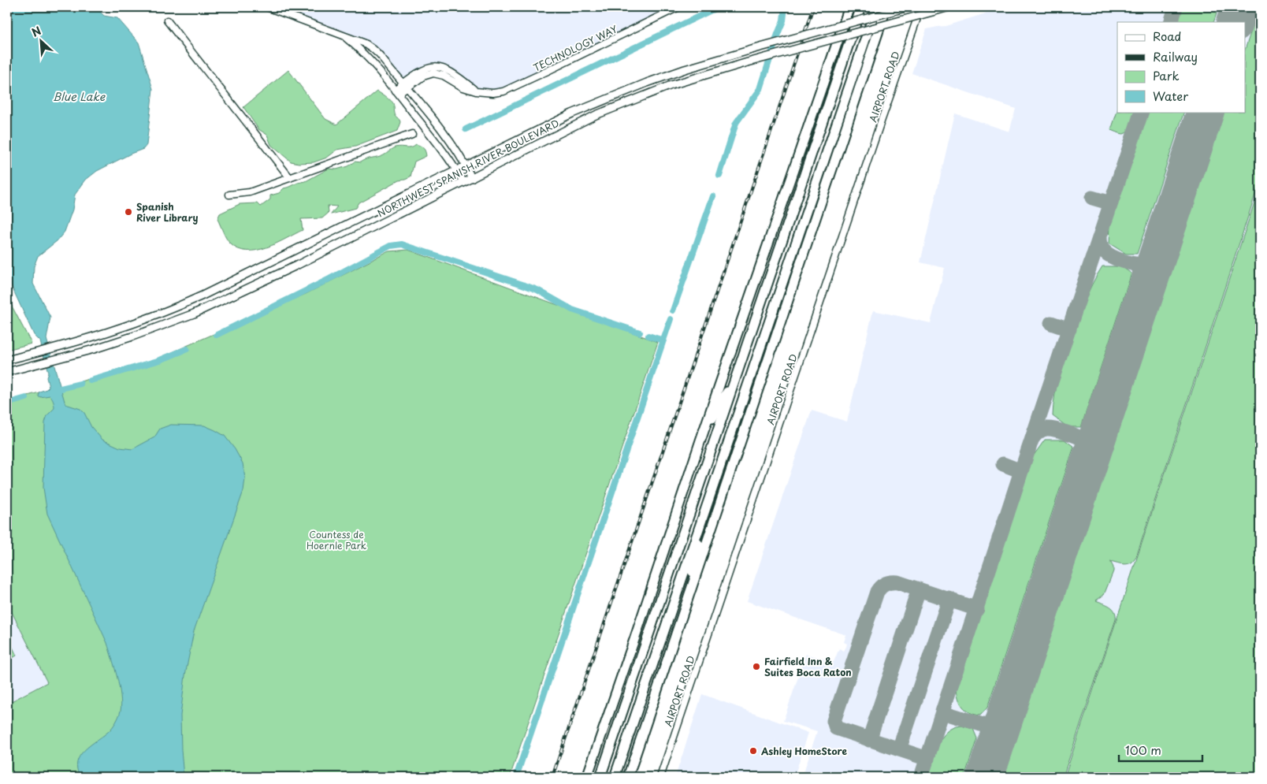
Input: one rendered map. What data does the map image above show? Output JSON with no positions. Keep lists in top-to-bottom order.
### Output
{
  "streets": {
    "main road": ["NORTHWEST SPANISH RIVER BOULEVARD"],
    "street": ["TECHNOLOGY WAY", "AIRPORT ROAD"]
  },
  "water": ["Blue Lake"],
  "parks": ["Countess de Hoernle Park"],
  "places": ["Spanish River Library", "Fairfield Inn & Suites Boca Raton", "Ashley HomeStore"],
  "legend": [
    "Road",
    "Railway",
    "Park",
    "Water"
  ],
  "scale_bar": "100 m",
  "north": "top left"
}
